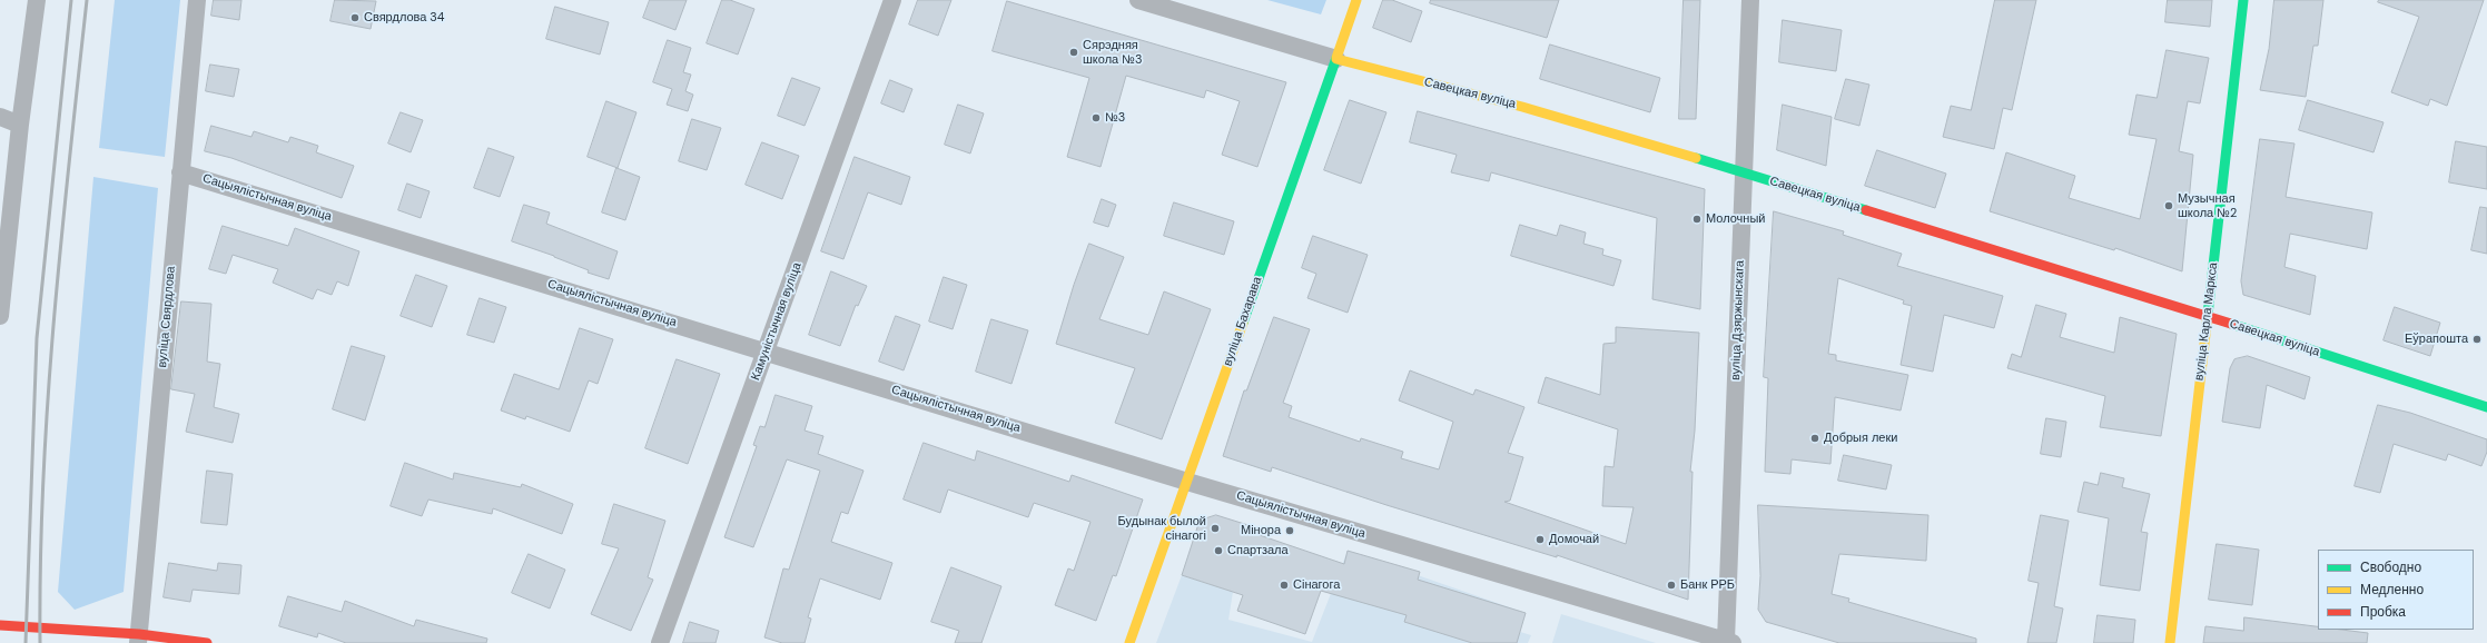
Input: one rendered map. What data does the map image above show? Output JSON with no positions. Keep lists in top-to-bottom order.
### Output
{
  "streets": {
    "street": [
      "Савецкая вуліца",
      "Сацыялістычная вуліца",
      "вуліца Свярдлова",
      "вуліца Дзяржынскага",
      "Камуністычная вуліца",
      "вуліца Бахарава",
      "вуліца Карла Маркса"
    ]
  },
  "crossings": [
    ["Савецкая вуліца", "вуліца Дзяржынскага"],
    ["Савецкая вуліца", "вуліца Бахарава"],
    ["Савецкая вуліца", "вуліца Карла Маркса"],
    ["Сацыялістычная вуліца", "вуліца Свярдлова"],
    ["Сацыялістычная вуліца", "вуліца Дзяржынскага"],
    ["Сацыялістычная вуліца", "Камуністычная вуліца"],
    ["Сацыялістычная вуліца", "вуліца Бахарава"]
  ],
  "places": [
    "Свярдлова 34",
    "Сярэдняя школа №3",
    "№3",
    "Музычная школа №2",
    "Молочный",
    "Еўрапошта",
    "Добрыя леки",
    "Будынак былой сінагогі",
    "Мінора",
    "Домочай",
    "Спартзала",
    "Сінагога",
    "Банк РРБ"
  ],
  "legend": ["Свободно", "Медленно", "Пробка"]
}
